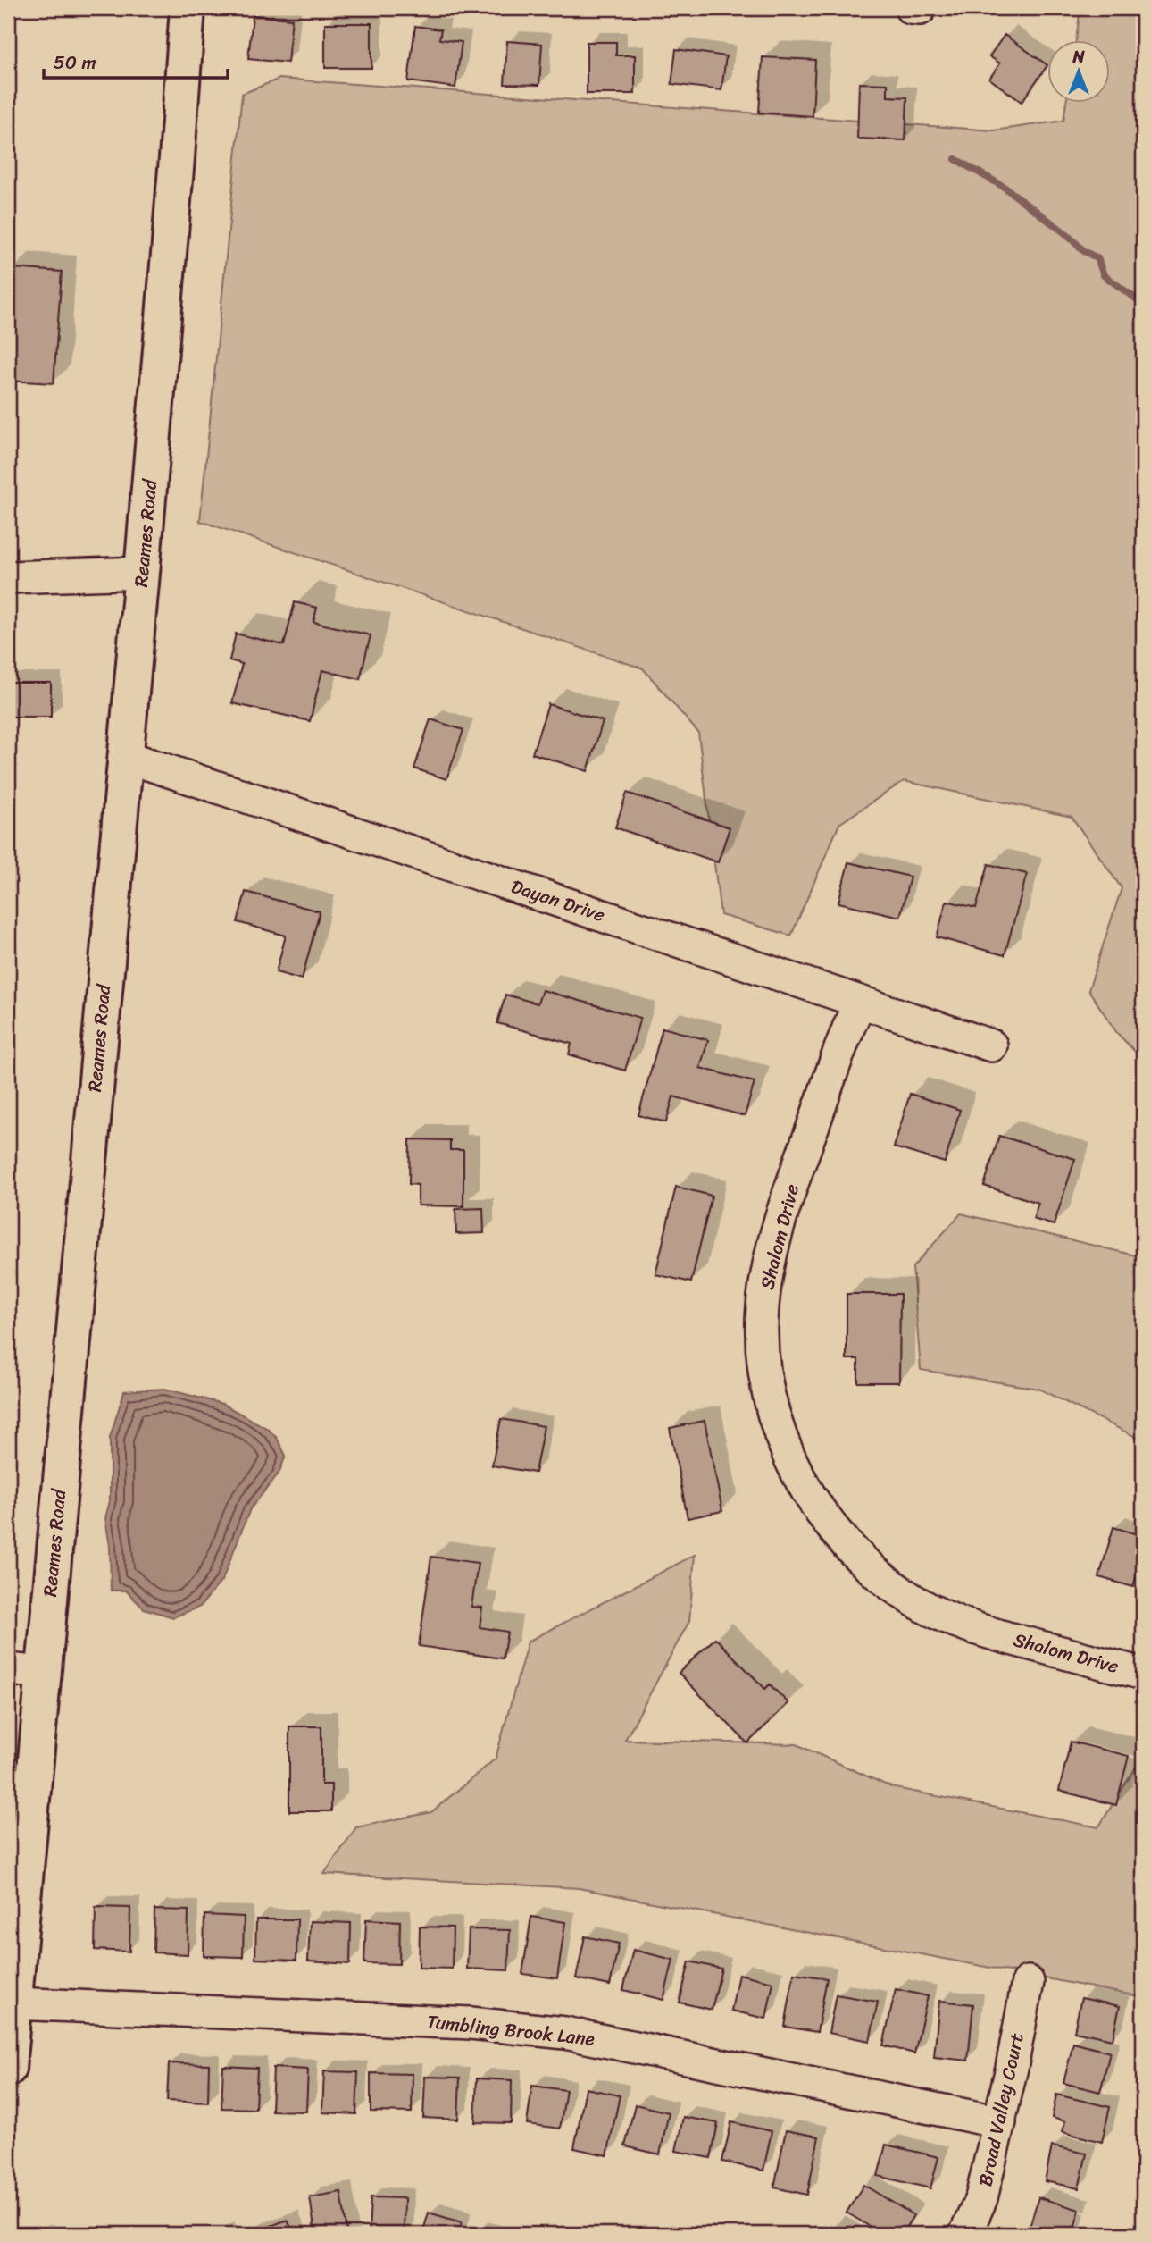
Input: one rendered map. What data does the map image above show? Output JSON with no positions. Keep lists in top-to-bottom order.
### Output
{
  "streets": {
    "main road": ["Reames Road"],
    "street": [
      "Dayan Drive",
      "Shalom Drive",
      "Tumbling Brook Lane",
      "Broad Valley Court"
    ]
  },
  "crossings": [
    ["Reames Road", "Dayan Drive"],
    ["Reames Road", "Tumbling Brook Lane"],
    ["Dayan Drive", "Shalom Drive"],
    ["Tumbling Brook Lane", "Broad Valley Court"]
  ],
  "scale_bar": "50 m",
  "north": "top"
}
